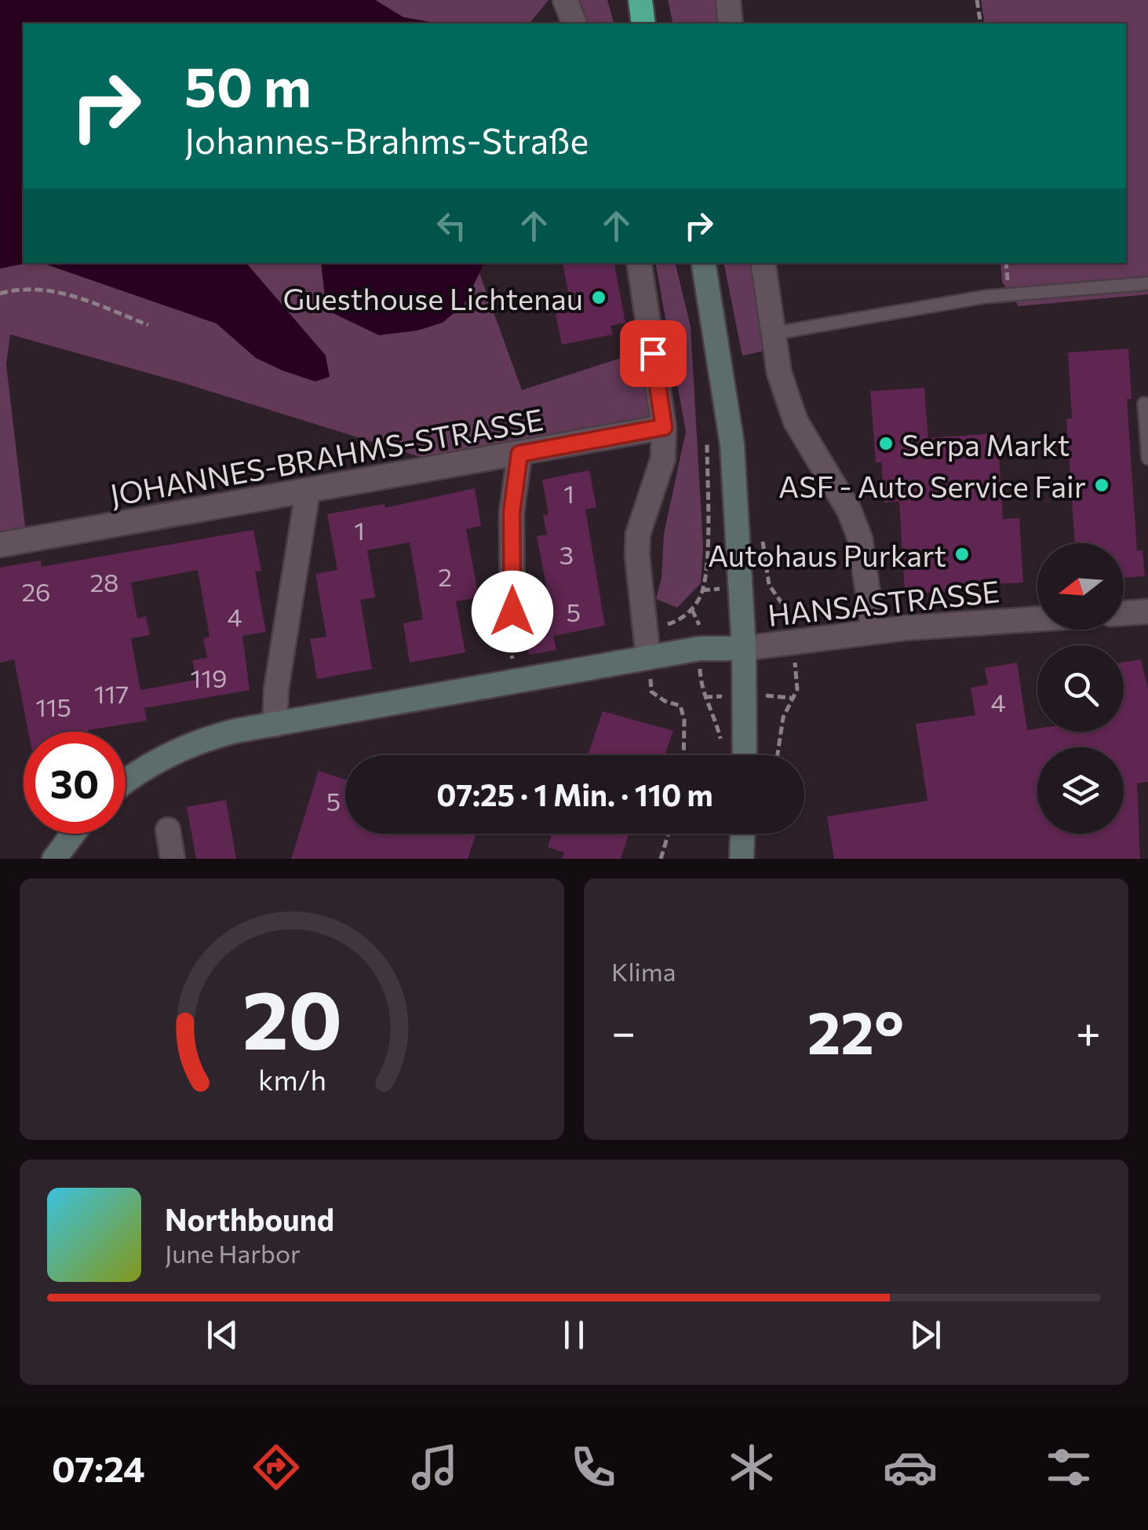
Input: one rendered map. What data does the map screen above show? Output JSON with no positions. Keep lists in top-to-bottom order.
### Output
{
  "streets": {
    "street": ["JOHANNES-BRAHMS-STRASSE", "HANSASTRASSE"]
  },
  "places": [
    "Guesthouse Lichtenau",
    "Serpa Markt",
    "ASF - Auto Service Fair",
    "Autohaus Purkart"
  ],
  "house_numbers": [
    "1",
    "1",
    "3",
    "2",
    "28",
    "26",
    "5",
    "4",
    "119",
    "117",
    "4",
    "115",
    "5"
  ],
  "north": "left",
  "page": {
    "turn": ["50 m", "Johannes-Brahms-Straße"],
    "limit": "30",
    "trip": "07:25 · 1 Min. · 110 m",
    "tile": "Klima",
    "heat": ["−", "22°", "+"],
    "song": ["Northbound", "June Harbor"],
    "tabs": "07:24",
    "gauge": ["20", "km/h"]
  }
}
